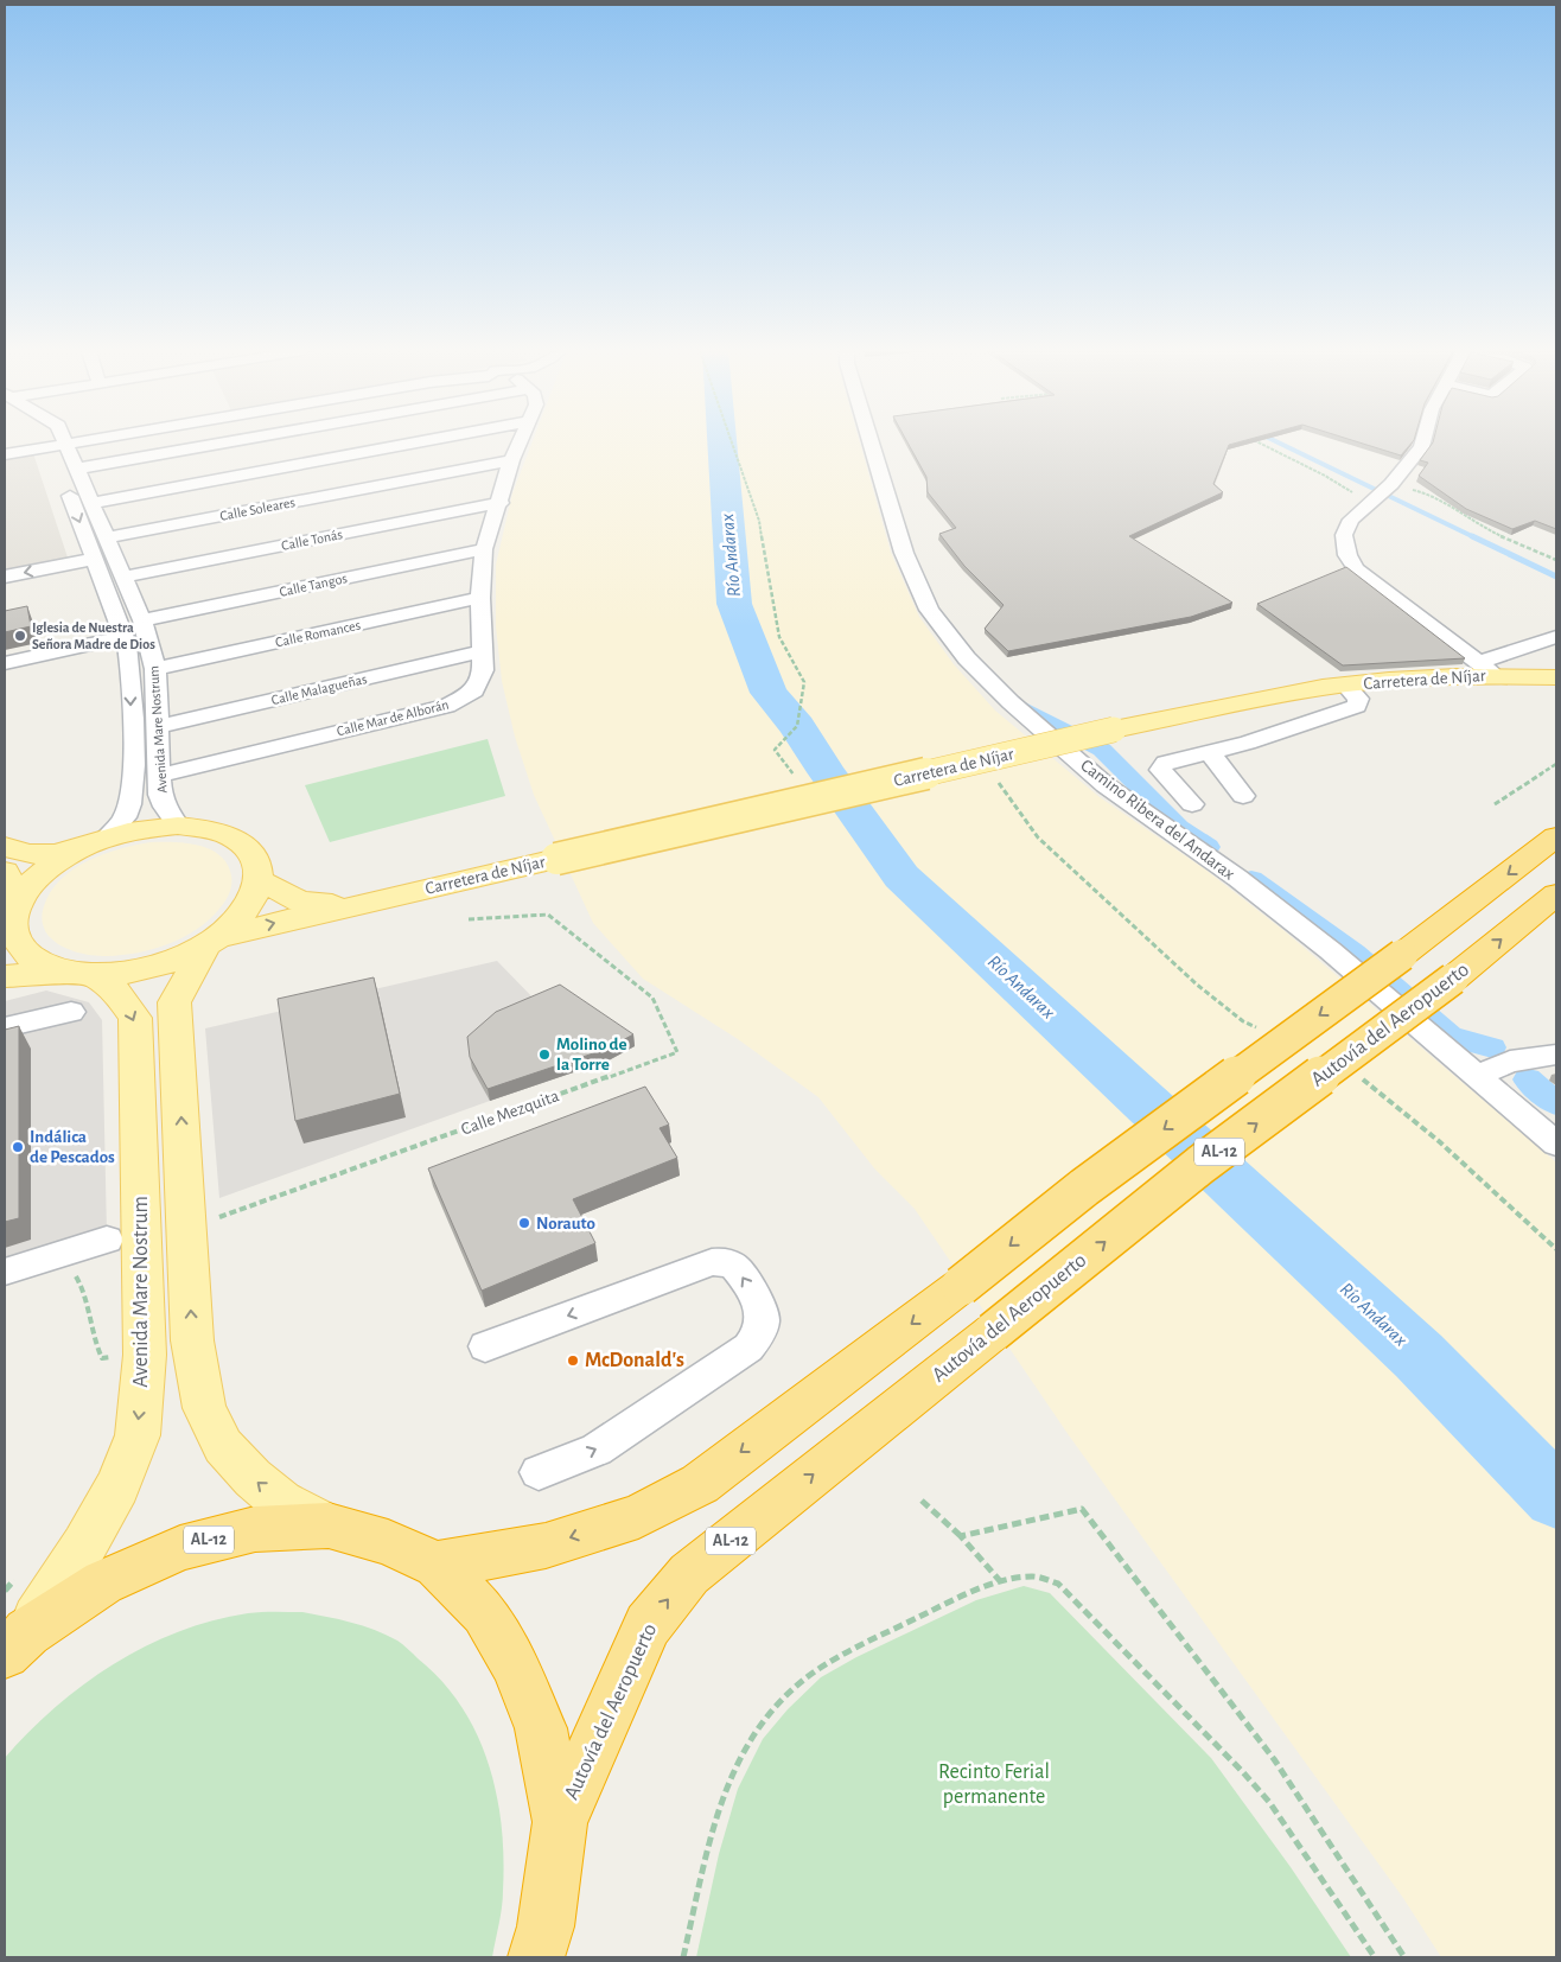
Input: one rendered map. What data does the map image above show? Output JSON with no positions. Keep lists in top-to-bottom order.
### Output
{
  "streets": {
    "highway": ["Autovía del Aeropuerto", "AL-12"],
    "main road": ["Carretera de Níjar", "Avenida Mare Nostrum"],
    "street": [
      "Calle Soleares",
      "Calle Tonás",
      "Calle Tangos",
      "Calle Romances",
      "Calle Malagueñas",
      "Calle Mar de Alborán",
      "Camino Ribera del Andarax"
    ],
    "path": ["Calle Mezquita"]
  },
  "crossings": [
    ["Calle Soleares", "Calle Mar de Alborán"],
    ["Calle Soleares", "Avenida Mare Nostrum"],
    ["Calle Tonás", "Calle Mar de Alborán"],
    ["Calle Tonás", "Avenida Mare Nostrum"],
    ["Calle Tangos", "Calle Mar de Alborán"],
    ["Calle Tangos", "Avenida Mare Nostrum"],
    ["Calle Romances", "Calle Mar de Alborán"],
    ["Calle Romances", "Avenida Mare Nostrum"],
    ["Carretera de Níjar", "Avenida Mare Nostrum"],
    ["Calle Malagueñas", "Calle Mar de Alborán"],
    ["Calle Malagueñas", "Avenida Mare Nostrum"],
    ["Calle Mar de Alborán", "Avenida Mare Nostrum"],
    ["Avenida Mare Nostrum", "AL-12"],
    ["Autovía del Aeropuerto", "AL-12"]
  ],
  "one_way": ["Avenida Mare Nostrum"],
  "water": ["Río Andarax"],
  "parks": ["Recinto Ferial permanente"],
  "places": [
    "Iglesia de Nuestra Señora Madre de Dios",
    "Molino de la Torre",
    "Indálica de Pescados",
    "Norauto",
    "McDonald's"
  ]
}
